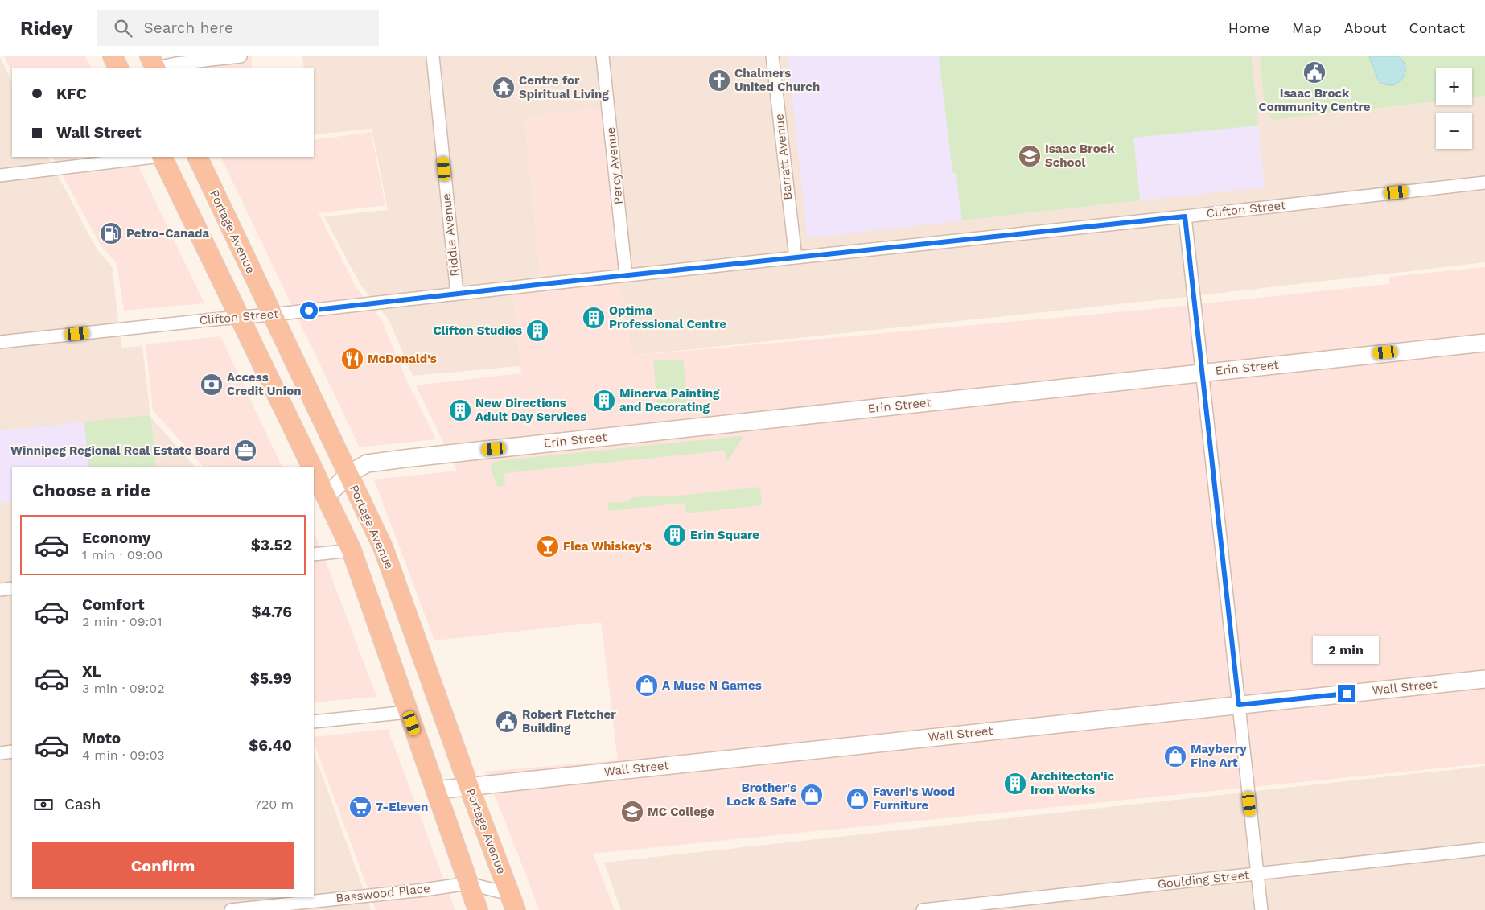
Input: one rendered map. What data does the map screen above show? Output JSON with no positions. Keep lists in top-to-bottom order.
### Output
{
  "streets": {
    "highway": ["Portage Avenue"],
    "main road": ["Erin Street", "Wall Street"],
    "street": [
      "Barratt Avenue",
      "Percy Avenue",
      "Clifton Street",
      "Riddle Avenue",
      "Goulding Street",
      "Basswood Place"
    ]
  },
  "crossings": [
    ["Barratt Avenue", "Clifton Street"],
    ["Percy Avenue", "Clifton Street"],
    ["Clifton Street", "Portage Avenue"],
    ["Clifton Street", "Riddle Avenue"],
    ["Portage Avenue", "Erin Street"],
    ["Portage Avenue", "Wall Street"],
    ["Portage Avenue", "Basswood Place"]
  ],
  "places": {
    "public building": ["Isaac Brock Community Centre", "Robert Fletcher Building"],
    "church": ["Chalmers United Church"],
    "temple": ["Centre for Spiritual Living"],
    "school or university": ["Isaac Brock School", "MC College"],
    "fuel station": ["Petro-Canada"],
    "building": [
      "Optima Professional Centre",
      "Clifton Studios",
      "Minerva Painting and Decorating",
      "New Directions Adult Day Services",
      "Erin Square",
      "Architecton'ic Iron Works"
    ],
    "restaurant": ["McDonald's"],
    "bank": ["Access Credit Union"],
    "office": ["Winnipeg Regional Real Estate Board"],
    "bar": ["Flea Whiskey’s"],
    "shop": [
      "A Muse N Games",
      "Mayberry Fine Art",
      "Brother's Lock & Safe",
      "Faveri's Wood Furniture"
    ],
    "supermarket": ["7-Eleven"]
  },
  "page": {
    "header": "Ridey",
    "search": "Search here",
    "nav": [
      "Home",
      "Map",
      "About",
      "Contact"
    ],
    "map_buttons": ["+", "−"],
    "banner": ["KFC", "Wall Street"],
    "heading": "Choose a ride",
    "list": [
      {
        "name": "Economy",
        "note": "1 min · 09:00",
        "value": "$3.52"
      },
      {
        "name": "Comfort",
        "note": "2 min · 09:01",
        "value": "$4.76"
      },
      {
        "name": "XL",
        "note": "3 min · 09:02",
        "value": "$5.99"
      },
      {
        "name": "Moto",
        "note": "4 min · 09:03",
        "value": "$6.40"
      }
    ],
    "bubble": "2 min",
    "pay": ["Cash", "720 m"],
    "buttons": "Confirm"
  }
}
